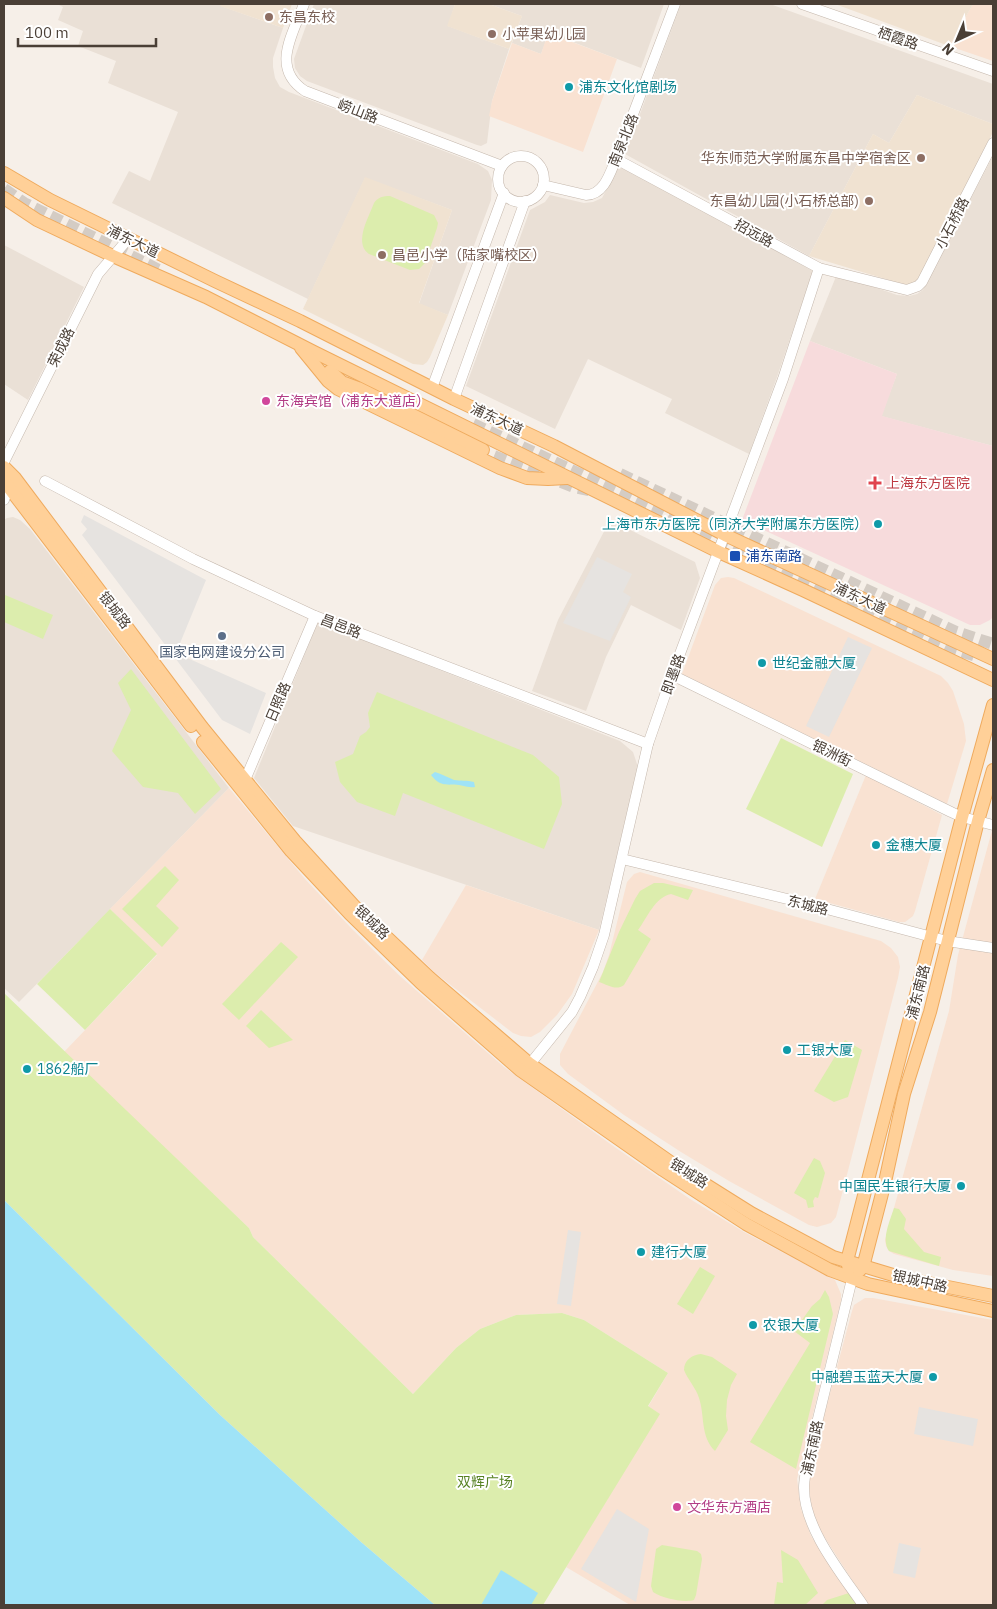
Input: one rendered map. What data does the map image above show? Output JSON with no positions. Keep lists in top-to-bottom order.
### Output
{
  "streets": {
    "main road": [
      "浦东大道",
      "银城路",
      "浦东南路",
      "银城中路"
    ],
    "street": [
      "栖霞路",
      "崂山路",
      "南泉北路",
      "小石桥路",
      "招远路",
      "荣成路",
      "昌邑路",
      "即墨路",
      "日照路",
      "银洲街",
      "东城路"
    ]
  },
  "crossings": [
    ["崂山路", "南泉北路"],
    ["南泉北路", "招远路"],
    ["小石桥路", "招远路"],
    ["招远路", "即墨路"],
    ["浦东大道", "荣成路"],
    ["浦东大道", "即墨路"],
    ["银城路", "即墨路"],
    ["银城路", "日照路"],
    ["银城路", "浦东南路"],
    ["银城路", "银城中路"],
    ["昌邑路", "即墨路"],
    ["昌邑路", "日照路"],
    ["即墨路", "银洲街"],
    ["即墨路", "东城路"],
    ["银洲街", "浦东南路"],
    ["东城路", "浦东南路"],
    ["浦东南路", "银城中路"]
  ],
  "parks": ["双辉广场"],
  "places": {
    "other": [
      "东昌东校",
      "小苹果幼儿园",
      "浦东文化馆剧场",
      "华东师范大学附属东昌中学宿舍区",
      "东昌幼儿园(小石桥总部)",
      "昌邑小学（陆家嘴校区）",
      "东海宾馆（浦东大道店）",
      "上海市东方医院（同济大学附属东方医院）",
      "国家电网建设分公司",
      "世纪金融大厦",
      "金穗大厦",
      "工银大厦",
      "1862船厂",
      "中国民生银行大厦",
      "建行大厦",
      "农银大厦",
      "中融碧玉蓝天大厦",
      "文华东方酒店"
    ],
    "health": ["上海东方医院"],
    "transit": ["浦东南路"]
  },
  "scale_bar": "100 m",
  "north": "bottom left"
}
